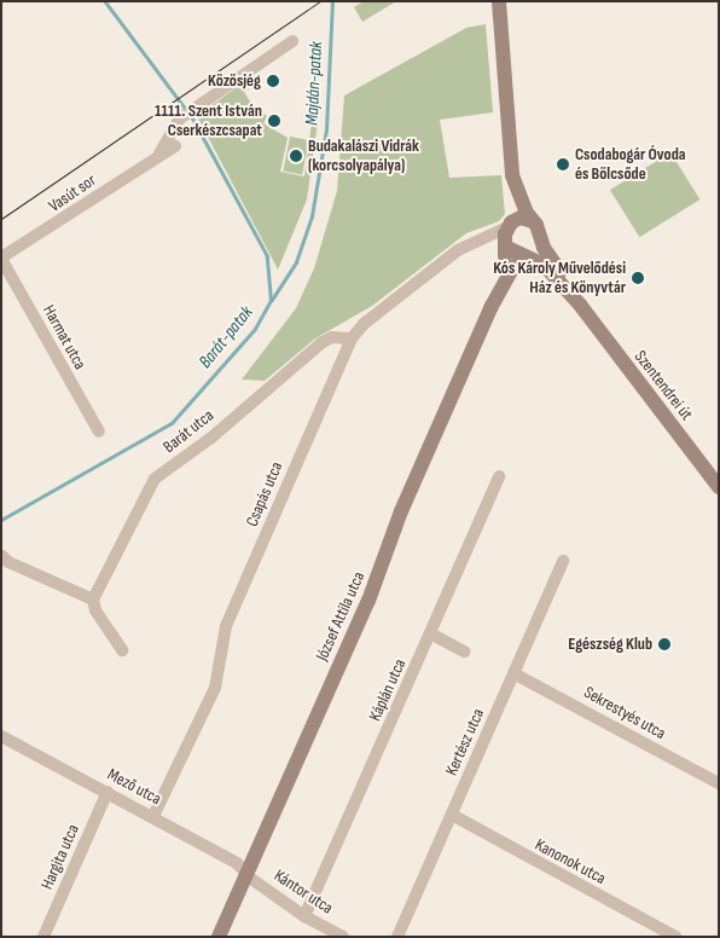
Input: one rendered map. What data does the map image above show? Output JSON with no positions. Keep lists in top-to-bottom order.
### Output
{
  "streets": {
    "main road": ["Szentendrei út", "József Attila utca"],
    "street": [
      "Vasút sor",
      "Harmat utca",
      "Barát utca",
      "Csapás utca",
      "Káplán utca",
      "Sekrestyés utca",
      "Kertész utca",
      "Mező utca",
      "Hargita utca",
      "Kanonok utca",
      "Kántor utca"
    ]
  },
  "crossings": [
    ["Vasút sor", "Harmat utca"],
    ["Barát utca", "Csapás utca"],
    ["Csapás utca", "Mező utca"],
    ["József Attila utca", "Mező utca"],
    ["József Attila utca", "Kántor utca"],
    ["Káplán utca", "Kántor utca"],
    ["Sekrestyés utca", "Kertész utca"],
    ["Kertész utca", "Kanonok utca"],
    ["Mező utca", "Hargita utca"],
    ["Mező utca", "Kántor utca"]
  ],
  "water": ["Majdán-patak", "Barát-patak"],
  "places": [
    "Közösjég",
    "1111. Szent István Cserkészcsapat",
    "Budakalászi Vidrák (korcsolyapálya)",
    "Csodabogár Óvoda és Bölcsőde",
    "Kós Károly Művelődési Ház és Könyvtár",
    "Egészség Klub"
  ]
}
